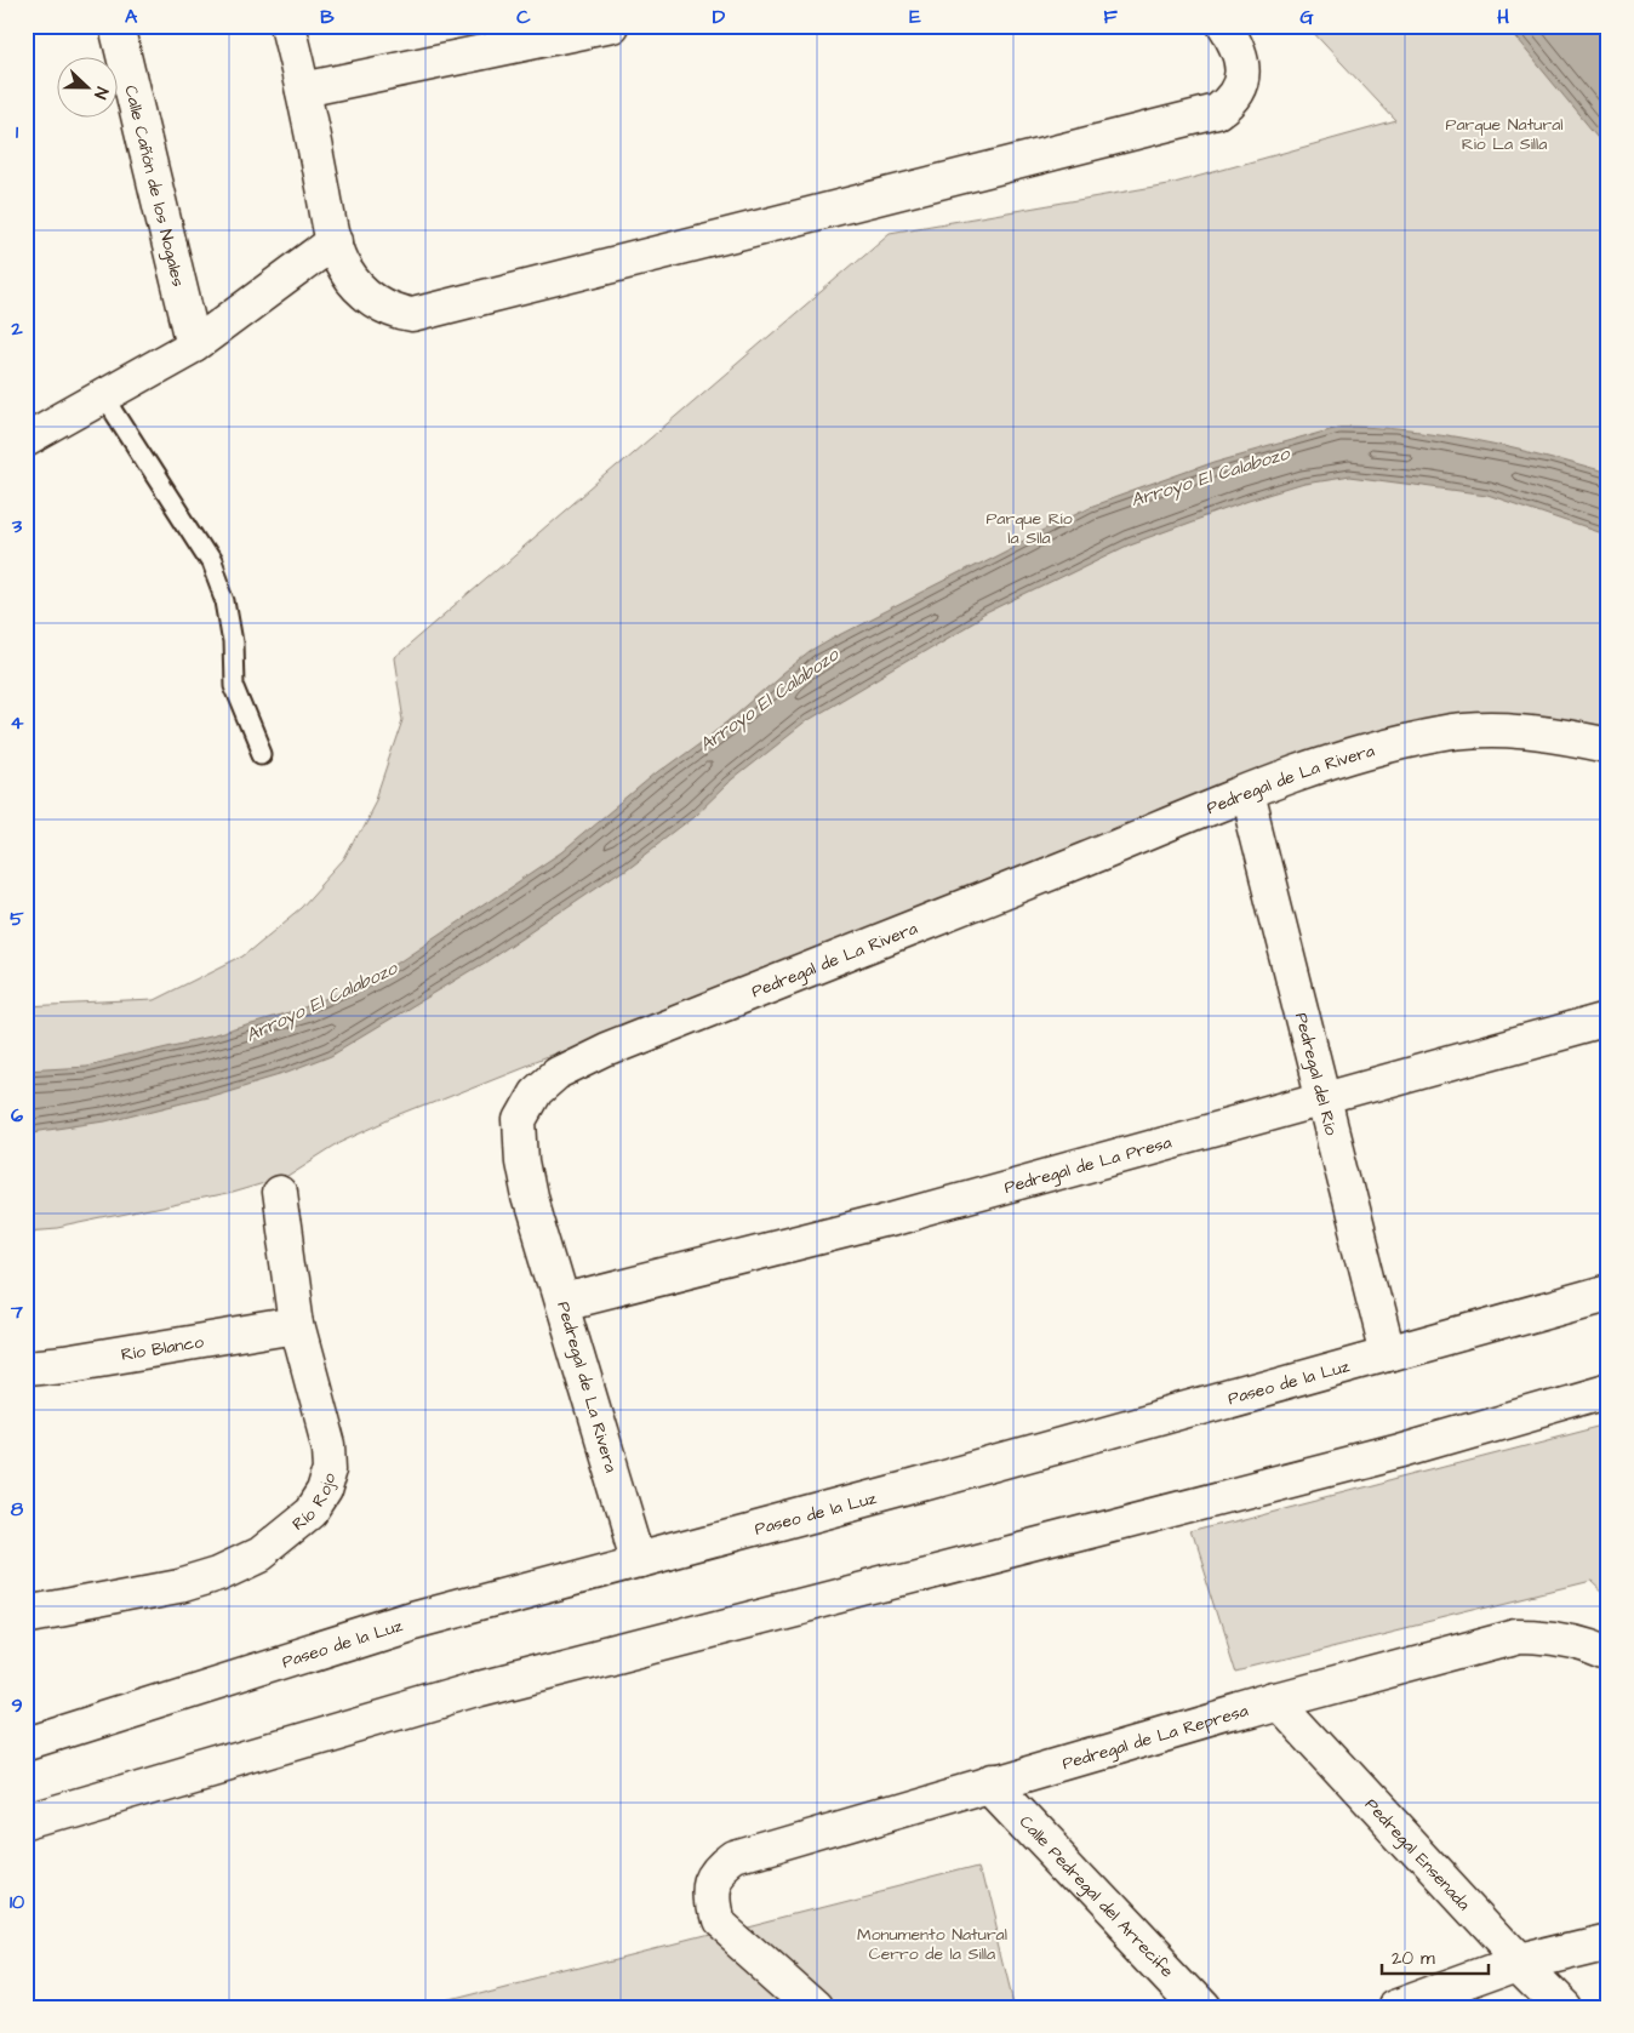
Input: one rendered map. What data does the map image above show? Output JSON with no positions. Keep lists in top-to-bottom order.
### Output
{
  "streets": {
    "street": [
      "Calle Cañón de los Nogales",
      "Pedregal de La Rivera",
      "Pedregal del Río",
      "Pedregal de La Presa",
      "Río Blanco",
      "Paseo de la Luz",
      "Río Rojo",
      "Pedregal de La Represa",
      "Pedregal Ensenada",
      "Calle Pedregal del Arrecife"
    ]
  },
  "crossings": [
    ["Pedregal de La Rivera", "Pedregal del Río"],
    ["Pedregal de La Rivera", "Pedregal de La Presa"],
    ["Pedregal de La Rivera", "Paseo de la Luz"],
    ["Pedregal del Río", "Pedregal de La Presa"],
    ["Pedregal del Río", "Paseo de la Luz"],
    ["Río Blanco", "Río Rojo"],
    ["Pedregal de La Represa", "Pedregal Ensenada"],
    ["Pedregal de La Represa", "Calle Pedregal del Arrecife"]
  ],
  "water": ["Arroyo El Calabozo"],
  "parks": ["Parque Natural Rio La Silla", "Parque Río la Slla", "Monumento Natural Cerro de la Silla"],
  "scale_bar": "20 m",
  "north": "right",
  "grid": {
    "columns": [
      "A",
      "B",
      "C",
      "D",
      "E",
      "F",
      "G",
      "H"
    ],
    "rows": [
      "1",
      "2",
      "3",
      "4",
      "5",
      "6",
      "7",
      "8",
      "9",
      "10"
    ]
  }
}
